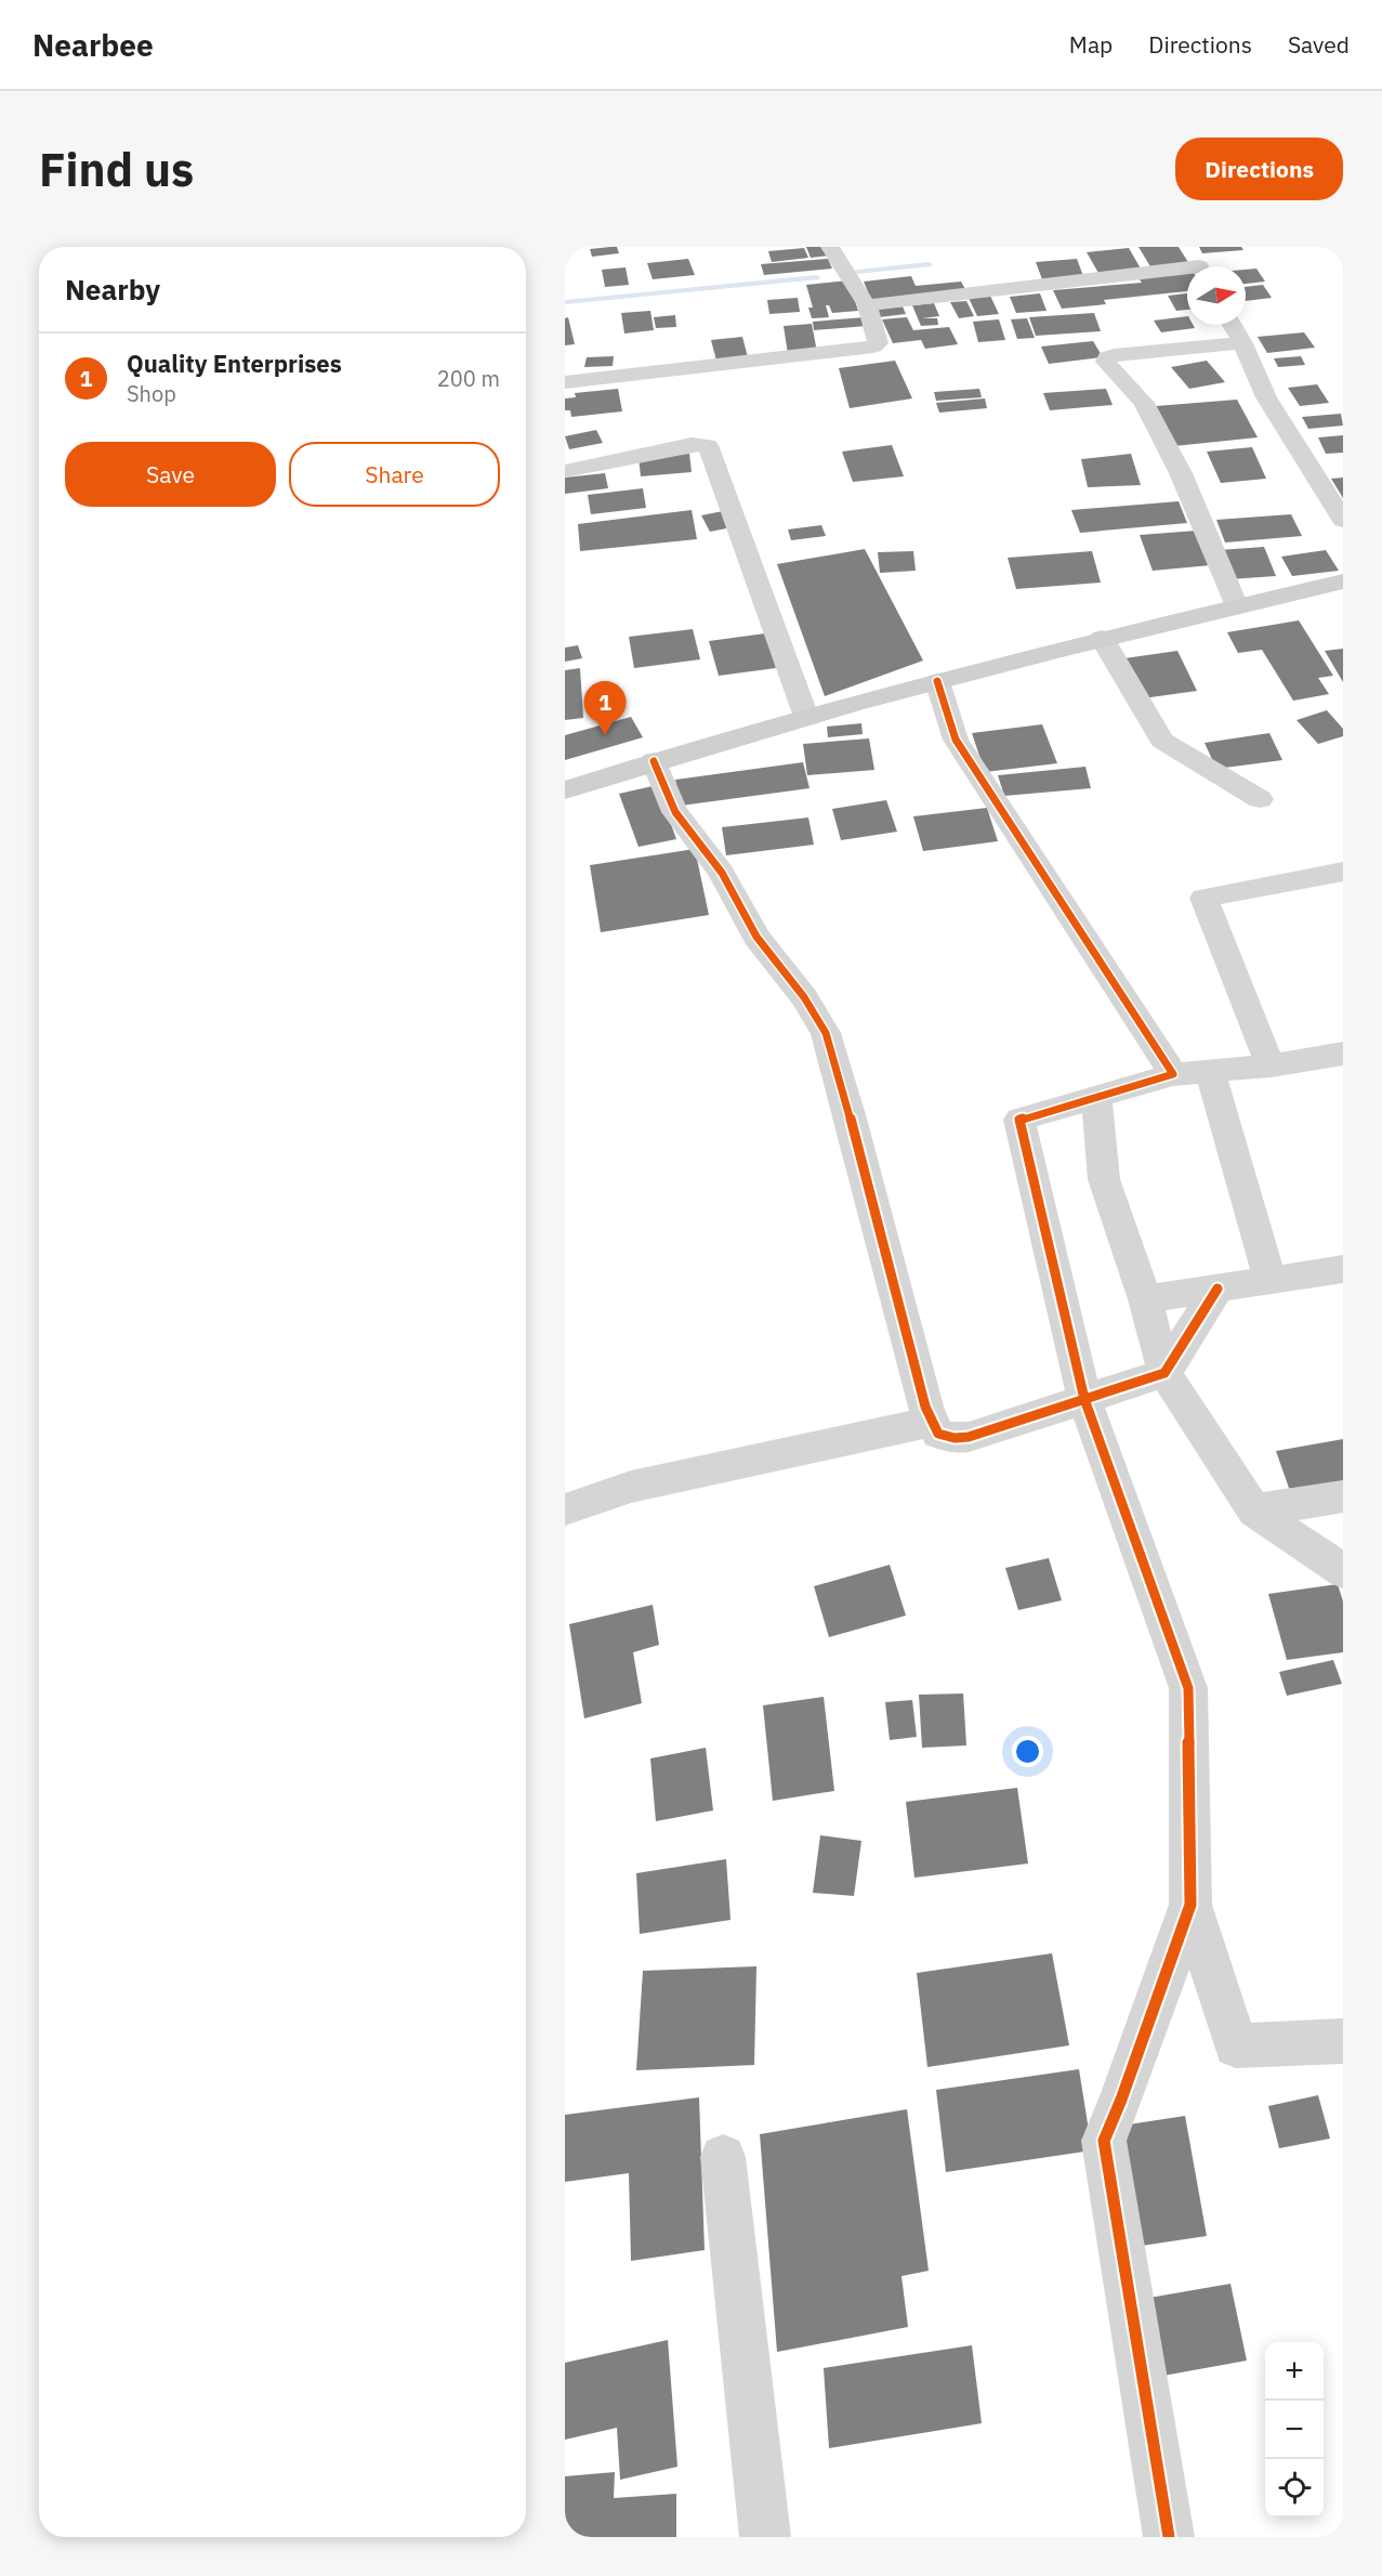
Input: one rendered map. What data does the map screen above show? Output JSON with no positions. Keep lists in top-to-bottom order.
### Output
{
  "north": "right",
  "page": {
    "header": "Nearbee",
    "nav": ["Map", "Directions", "Saved"],
    "buttons": [
      "Directions",
      ["Save", "Share"]
    ],
    "title": "Find us",
    "heading": "Nearby",
    "list": [
      {
        "mark": "1",
        "name": "Quality Enterprises",
        "note": "Shop",
        "value": "200 m"
      }
    ],
    "pins": "1",
    "map_buttons": ["+", "−"]
  }
}
